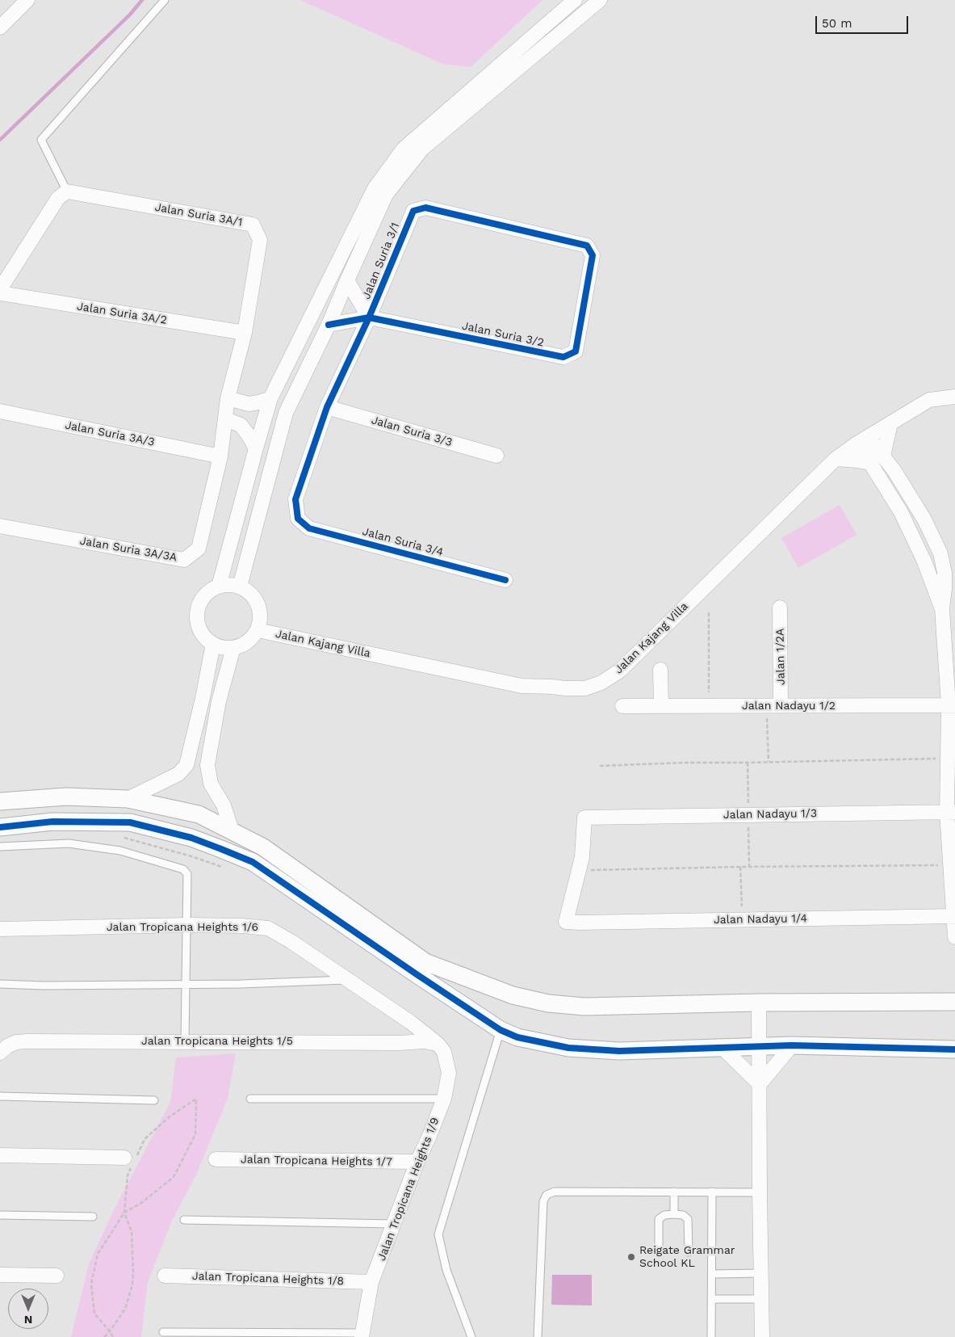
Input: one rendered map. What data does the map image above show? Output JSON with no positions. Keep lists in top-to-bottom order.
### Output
{
  "streets": {
    "street": [
      "Jalan Suria 3A/1",
      "Jalan Suria 3/1",
      "Jalan Suria 3A/2",
      "Jalan Suria 3/2",
      "Jalan Suria 3/3",
      "Jalan Suria 3A/3",
      "Jalan Suria 3/4",
      "Jalan Suria 3A/3A",
      "Jalan Kajang Villa",
      "Jalan 1/2A",
      "Jalan Nadayu 1/2",
      "Jalan Nadayu 1/3",
      "Jalan Nadayu 1/4",
      "Jalan Tropicana Heights 1/6",
      "Jalan Tropicana Heights 1/5",
      "Jalan Tropicana Heights 1/7",
      "Jalan Tropicana Heights 1/9",
      "Jalan Tropicana Heights 1/8"
    ]
  },
  "crossings": [
    ["Jalan Suria 3A/1", "Jalan Suria 3A/2"],
    ["Jalan Suria 3A/1", "Jalan Suria 3A/3A"],
    ["Jalan Suria 3/1", "Jalan Suria 3/2"],
    ["Jalan Suria 3/1", "Jalan Suria 3/3"],
    ["Jalan Suria 3/1", "Jalan Suria 3/4"],
    ["Jalan Suria 3A/3", "Jalan Suria 3A/3A"],
    ["Jalan 1/2A", "Jalan Nadayu 1/2"],
    ["Jalan Nadayu 1/3", "Jalan Nadayu 1/4"],
    ["Jalan Tropicana Heights 1/6", "Jalan Tropicana Heights 1/5"],
    ["Jalan Tropicana Heights 1/6", "Jalan Tropicana Heights 1/9"],
    ["Jalan Tropicana Heights 1/5", "Jalan Tropicana Heights 1/9"],
    ["Jalan Tropicana Heights 1/7", "Jalan Tropicana Heights 1/9"],
    ["Jalan Tropicana Heights 1/9", "Jalan Tropicana Heights 1/8"]
  ],
  "places": ["Reigate Grammar School KL"],
  "scale_bar": "50 m",
  "north": "bottom"
}
